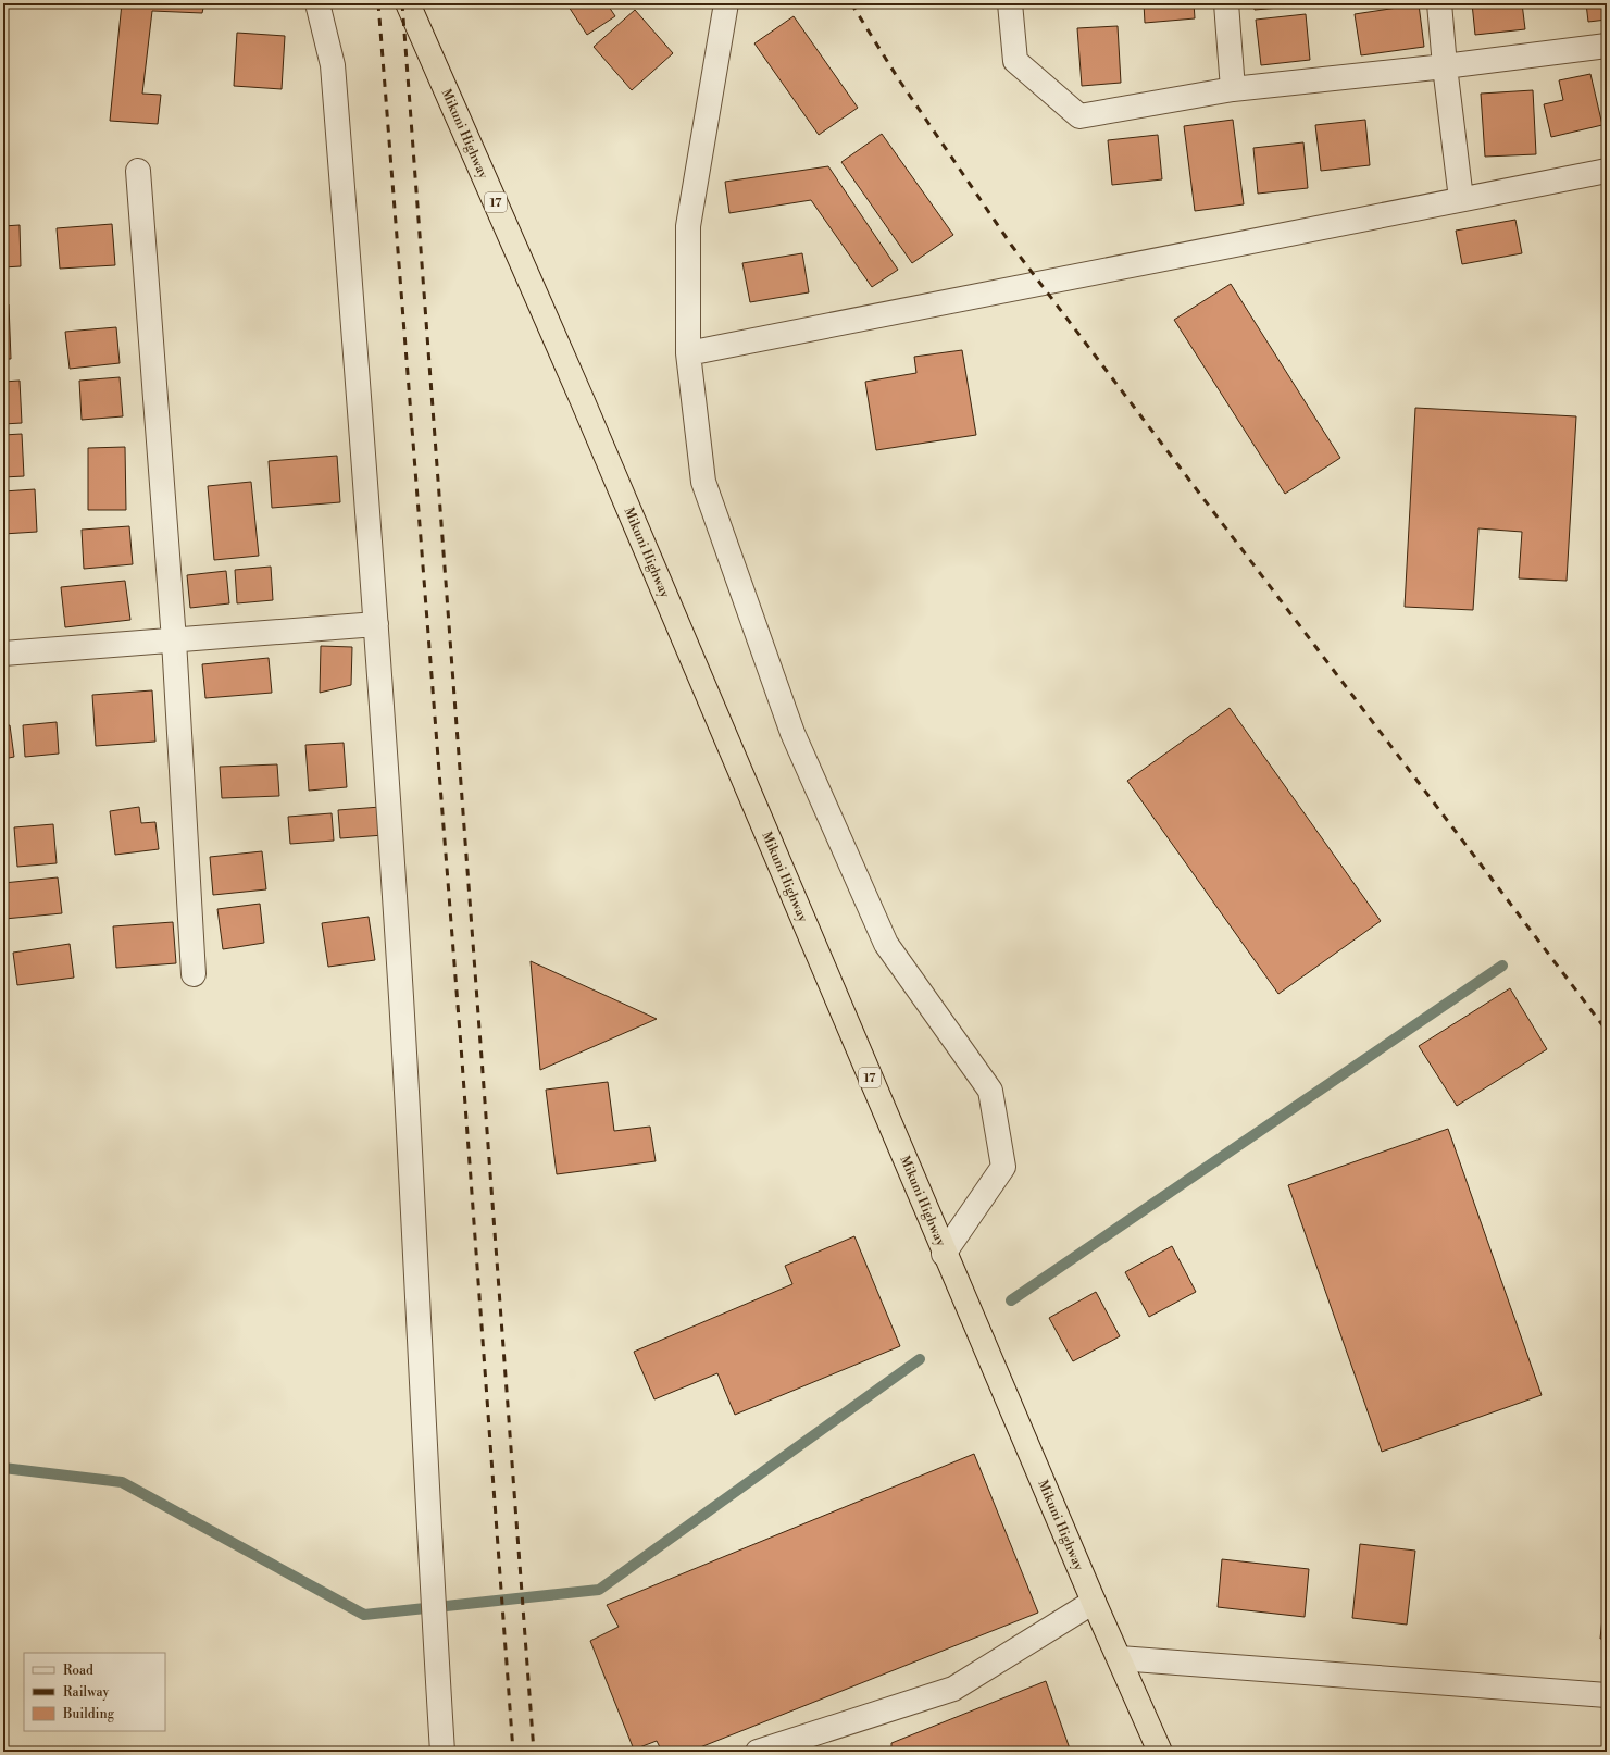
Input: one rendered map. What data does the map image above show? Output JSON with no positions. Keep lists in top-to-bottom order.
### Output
{
  "streets": {
    "highway": ["Mikuni Highway", "17"]
  },
  "legend": ["Road", "Railway", "Building"]
}
